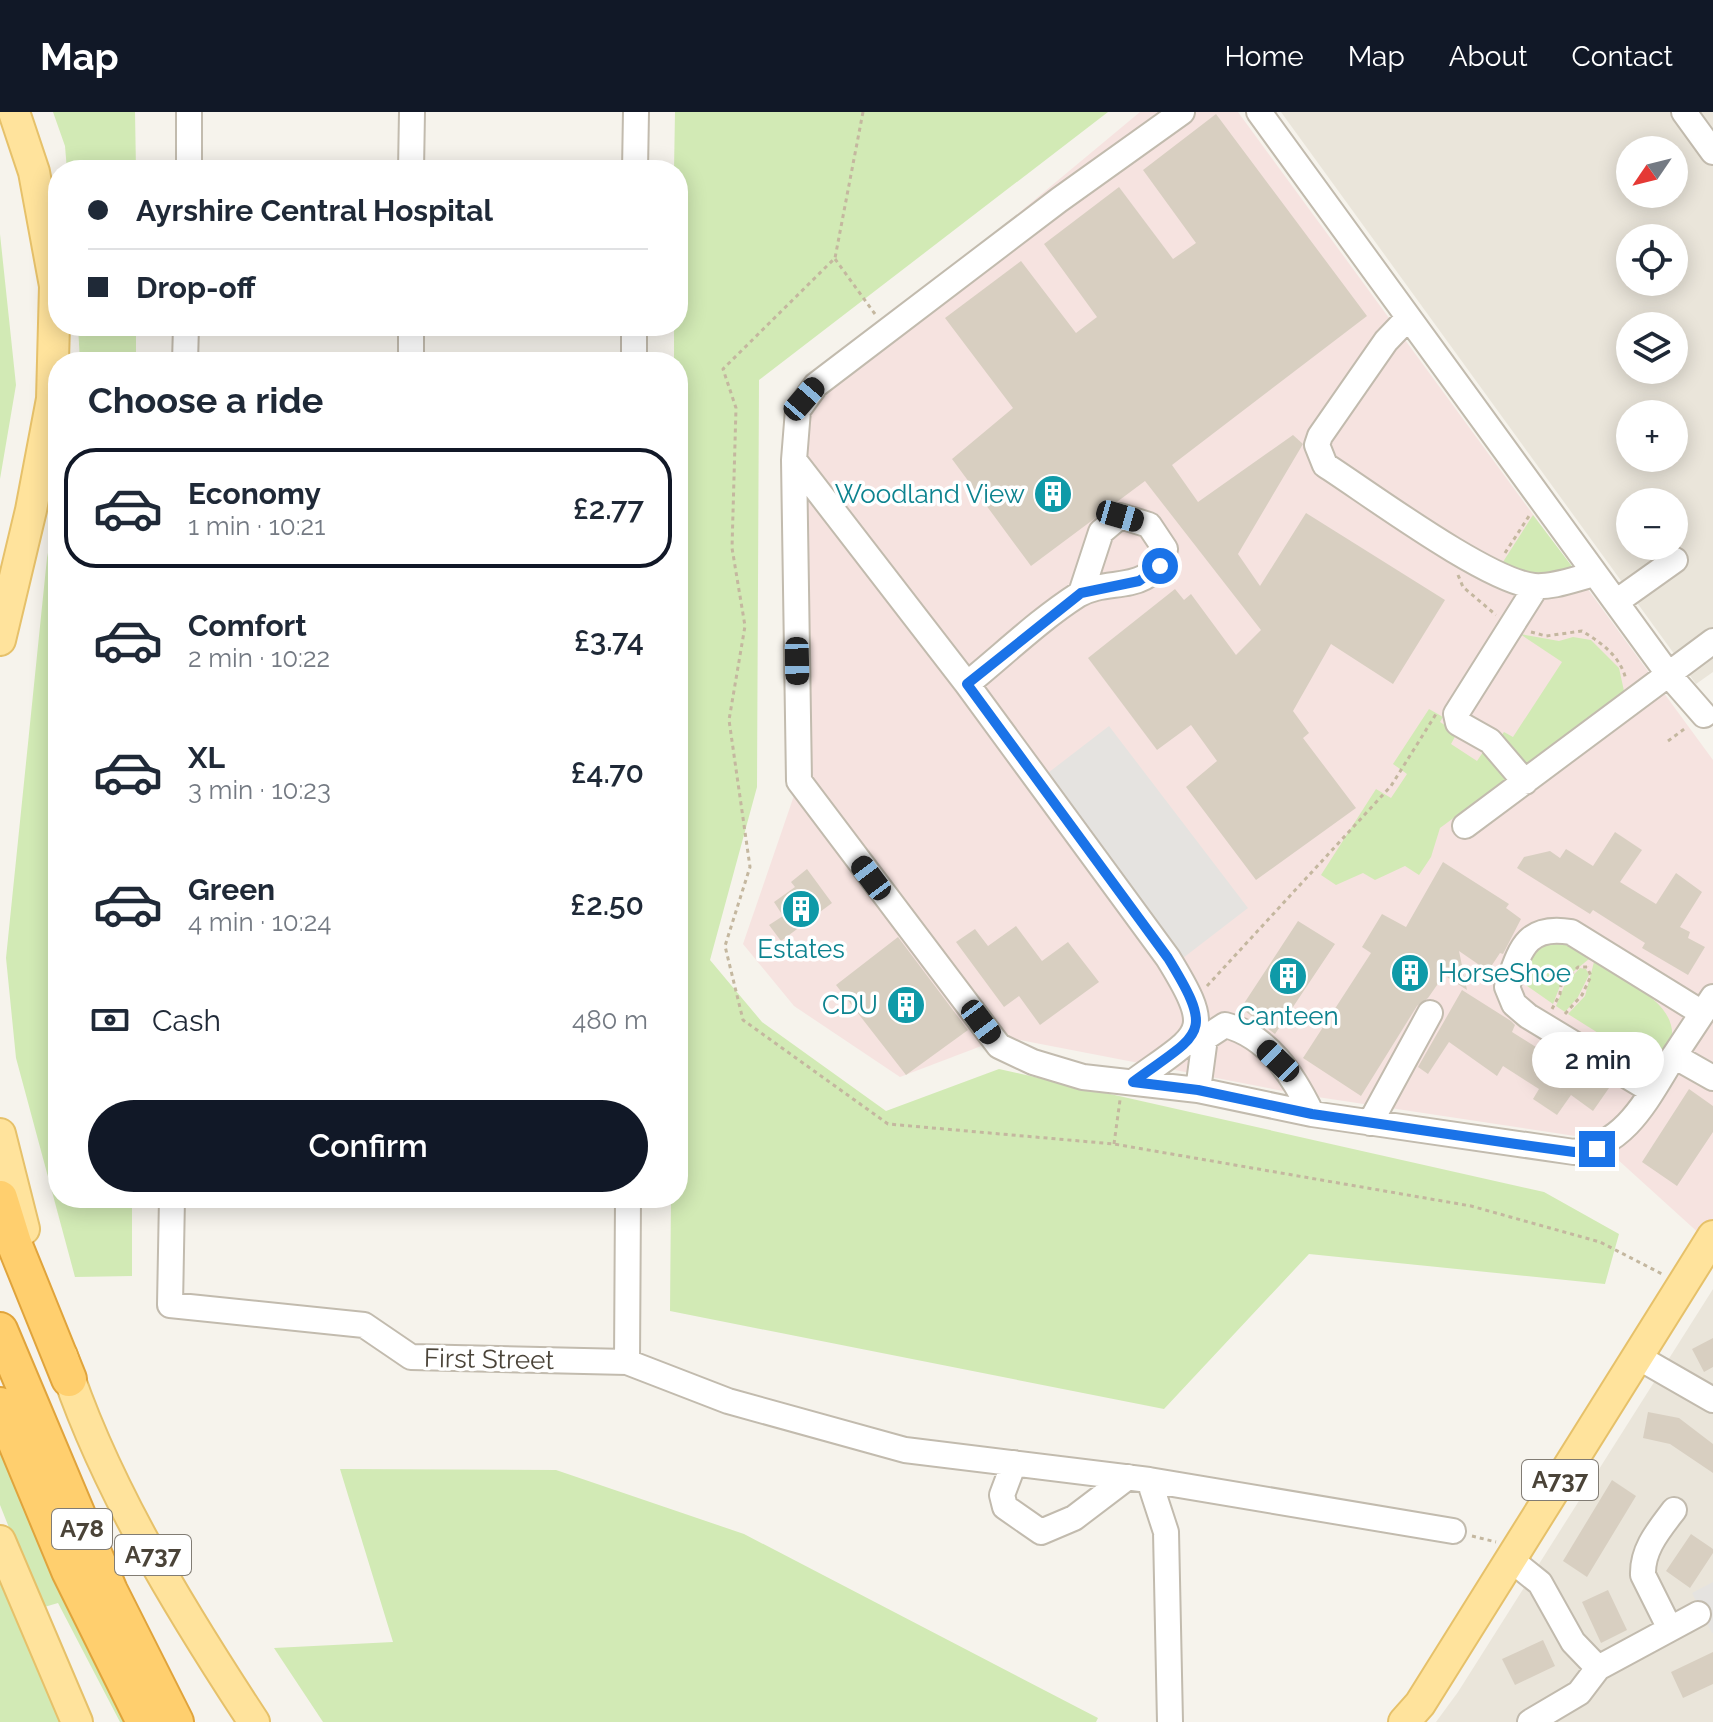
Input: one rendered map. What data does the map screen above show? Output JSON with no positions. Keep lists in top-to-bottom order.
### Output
{
  "streets": {
    "highway": ["A78"],
    "main road": ["A737"],
    "street": ["First Street"]
  },
  "places": {
    "building": [
      "Woodland View",
      "Estates",
      "HorseShoe",
      "Canteen",
      "CDU"
    ]
  },
  "north": "bottom left",
  "page": {
    "header": "Map",
    "nav": [
      "Home",
      "Map",
      "About",
      "Contact"
    ],
    "map_buttons": ["+", "−"],
    "banner": ["Ayrshire Central Hospital", "Drop-off"],
    "heading": "Choose a ride",
    "list": [
      {
        "name": "Economy",
        "note": "1 min · 10:21",
        "value": "£2.77"
      },
      {
        "name": "Comfort",
        "note": "2 min · 10:22",
        "value": "£3.74"
      },
      {
        "name": "XL",
        "note": "3 min · 10:23",
        "value": "£4.70"
      },
      {
        "name": "Green",
        "note": "4 min · 10:24",
        "value": "£2.50"
      }
    ],
    "pay": ["Cash", "480 m"],
    "bubble": "2 min",
    "buttons": "Confirm"
  }
}
